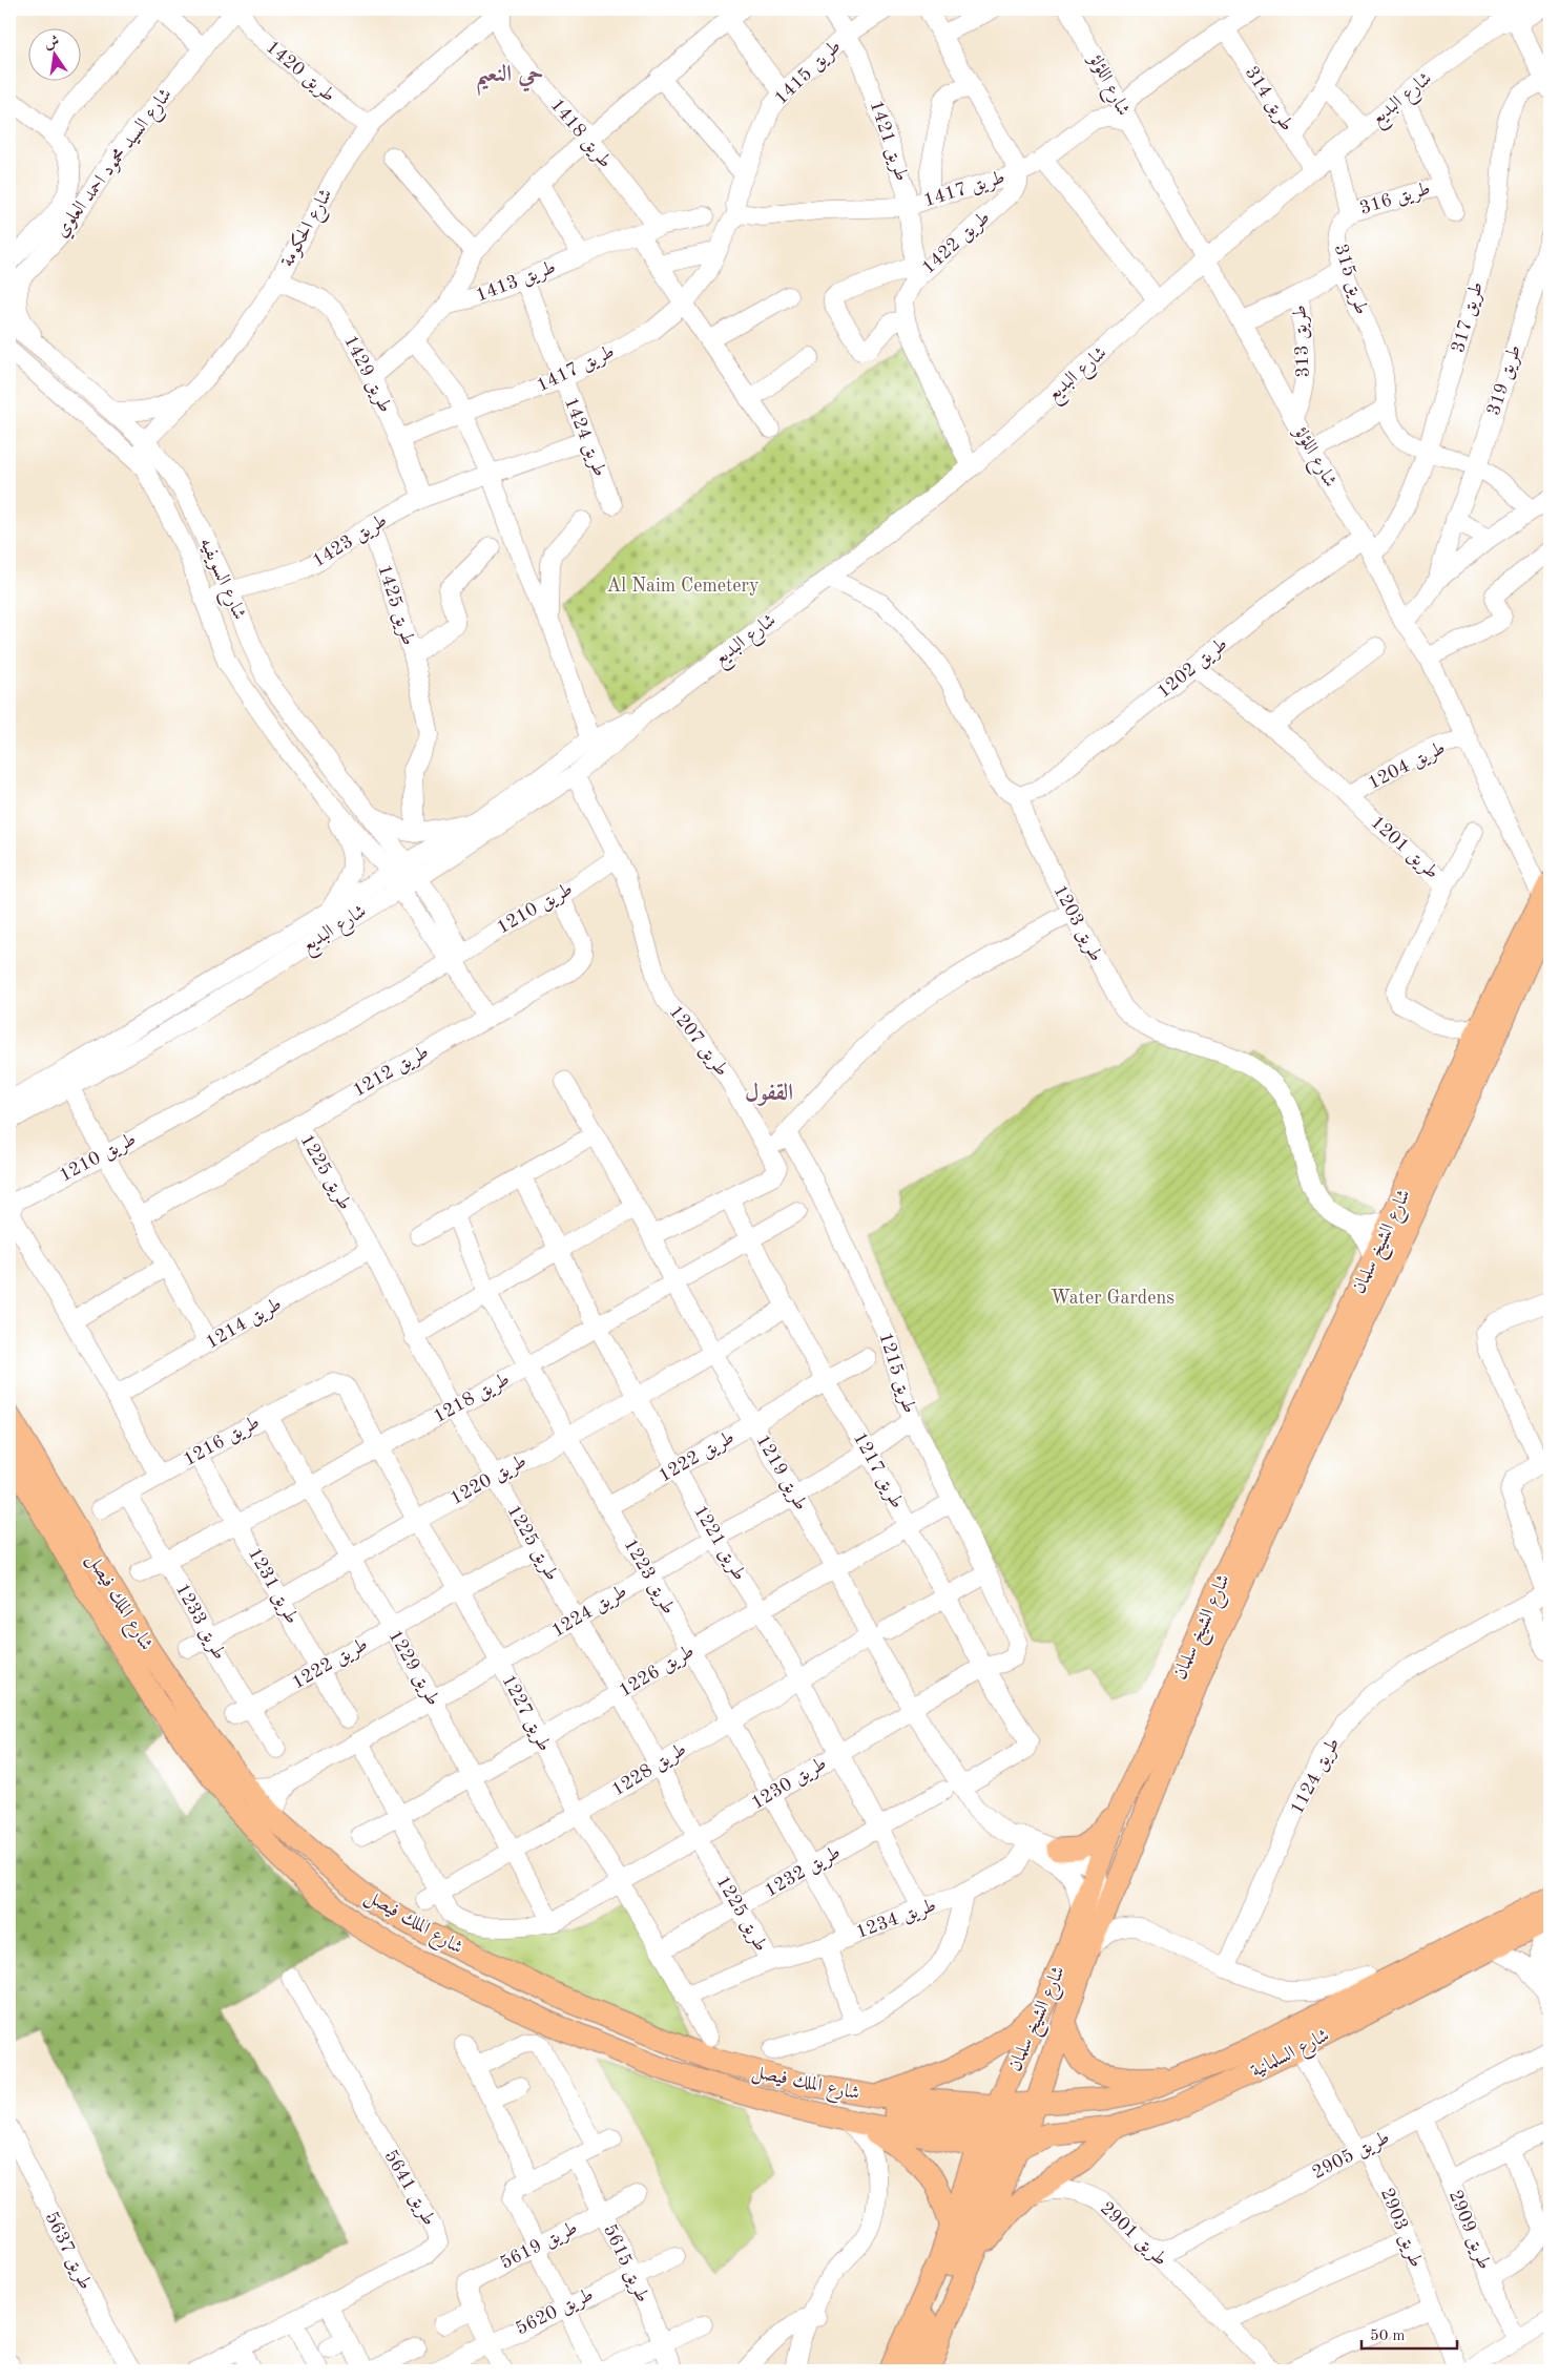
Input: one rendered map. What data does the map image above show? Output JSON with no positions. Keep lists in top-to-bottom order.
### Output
{
  "streets": {
    "main road": ["شارع الشيخ سلمان", "شارع الملك فيصل", "شارع السلمانية"],
    "street": [
      "طريق 1420",
      "طريق 1415",
      "شارع اللؤلؤ",
      "طريق 314",
      "شارع البديع",
      "طريق 1418",
      "طريق 1421",
      "شارع السيد محمود احمد العلوي",
      "طريق 1417",
      "طريق 316",
      "شارع الحكومة",
      "طريق 1422",
      "طريق 315",
      "طريق 1413",
      "طريق 317",
      "طريق 313",
      "طريق 1429",
      "طريق 319",
      "طريق 1424",
      "طريق 1423",
      "شارع السويفيه",
      "طريق 1425",
      "طريق 1202",
      "طريق 1204",
      "طريق 1201",
      "طريق 1210",
      "طريق 1203",
      "طريق 1207",
      "طريق 1212",
      "طريق 1225",
      "طريق 1214",
      "طريق 1215",
      "طريق 1218",
      "طريق 1216",
      "طريق 1222",
      "طريق 1217",
      "طريق 1219",
      "طريق 1220",
      "طريق 1221",
      "طريق 1223",
      "طريق 1231",
      "طريق 1224",
      "طريق 1233",
      "طريق 1229",
      "طريق 1226",
      "طريق 1227",
      "طريق 1228",
      "طريق 1124",
      "طريق 1230",
      "طريق 1232",
      "طريق 1234",
      "طريق 2905",
      "طريق 5641",
      "طريق 2903",
      "طريق 2909",
      "طريق 2901",
      "طريق 5619",
      "طريق 5637",
      "طريق 5615",
      "طريق 5620"
    ]
  },
  "crossings": [
    ["طريق 1420", "شارع الحكومة"],
    ["طريق 1415", "طريق 1421"],
    ["طريق 1415", "طريق 1417"],
    ["شارع اللؤلؤ", "شارع البديع"],
    ["شارع اللؤلؤ", "طريق 1417"],
    ["شارع اللؤلؤ", "طريق 317"],
    ["شارع اللؤلؤ", "طريق 313"],
    ["شارع اللؤلؤ", "طريق 319"],
    ["شارع اللؤلؤ", "طريق 1202"],
    ["شارع اللؤلؤ", "طريق 1204"],
    ["شارع اللؤلؤ", "شارع الشيخ سلمان"],
    ["طريق 314", "شارع البديع"],
    ["شارع البديع", "طريق 316"],
    ["شارع البديع", "طريق 1422"],
    ["شارع البديع", "شارع السويفيه"],
    ["شارع البديع", "طريق 1207"],
    ["طريق 1418", "شارع الحكومة"],
    ["طريق 1418", "طريق 1413"],
    ["طريق 1421", "طريق 1417"],
    ["طريق 1421", "طريق 1422"],
    ["طريق 1417", "طريق 1422"],
    ["طريق 1417", "طريق 1429"],
    ["طريق 1417", "طريق 1424"],
    ["طريق 316", "طريق 315"],
    ["شارع الحكومة", "طريق 1429"],
    ["شارع الحكومة", "شارع السويفيه"],
    ["طريق 315", "طريق 317"],
    ["طريق 315", "طريق 313"],
    ["طريق 315", "طريق 319"],
    ["طريق 1413", "طريق 1429"],
    ["طريق 1413", "طريق 1424"],
    ["طريق 1429", "طريق 1423"],
    ["طريق 1424", "طريق 1423"],
    ["طريق 1423", "شارع السويفيه"],
    ["طريق 1423", "طريق 1425"],
    ["طريق 1202", "طريق 1201"],
    ["طريق 1202", "طريق 1203"],
    ["طريق 1204", "طريق 1201"],
    ["طريق 1201", "شارع الشيخ سلمان"],
    ["طريق 1210", "طريق 1207"],
    ["طريق 1210", "طريق 1212"],
    ["طريق 1210", "طريق 1214"],
    ["طريق 1210", "طريق 1216"],
    ["طريق 1207", "طريق 1217"],
    ["طريق 1207", "طريق 1219"],
    ["طريق 1212", "طريق 1225"],
    ["طريق 1225", "طريق 1214"],
    ["طريق 1225", "طريق 1218"],
    ["طريق 1225", "طريق 1222"],
    ["طريق 1225", "طريق 1220"],
    ["طريق 1225", "طريق 1224"],
    ["طريق 1225", "طريق 1226"],
    ["طريق 1225", "طريق 1228"],
    ["طريق 1225", "طريق 1230"],
    ["طريق 1225", "طريق 1232"],
    ["طريق 1225", "طريق 1234"],
    ["شارع الشيخ سلمان", "طريق 1219"],
    ["شارع الشيخ سلمان", "شارع الملك فيصل"],
    ["شارع الشيخ سلمان", "شارع السلمانية"],
    ["طريق 1215", "طريق 1224"],
    ["طريق 1215", "طريق 1226"],
    ["طريق 1215", "طريق 1228"],
    ["طريق 1215", "طريق 1230"],
    ["طريق 1218", "طريق 1217"],
    ["طريق 1218", "طريق 1219"],
    ["طريق 1218", "طريق 1221"],
    ["طريق 1218", "طريق 1223"],
    ["طريق 1218", "طريق 1231"],
    ["طريق 1218", "طريق 1233"],
    ["طريق 1218", "طريق 1229"],
    ["طريق 1218", "طريق 1227"],
    ["طريق 1216", "طريق 1231"],
    ["طريق 1216", "طريق 1233"],
    ["طريق 1216", "طريق 1229"],
    ["طريق 1216", "طريق 1227"],
    ["طريق 1222", "طريق 1217"],
    ["طريق 1222", "طريق 1219"],
    ["طريق 1222", "طريق 1221"],
    ["طريق 1222", "طريق 1223"],
    ["طريق 1222", "طريق 1231"],
    ["طريق 1222", "طريق 1233"],
    ["طريق 1222", "طريق 1229"],
    ["طريق 1222", "طريق 1227"],
    ["طريق 1217", "طريق 1220"],
    ["طريق 1217", "طريق 1224"],
    ["طريق 1217", "طريق 1226"],
    ["طريق 1217", "طريق 1228"],
    ["طريق 1217", "طريق 1230"],
    ["طريق 1217", "طريق 1232"],
    ["طريق 1219", "طريق 1220"],
    ["طريق 1219", "طريق 1224"],
    ["طريق 1219", "طريق 1226"],
    ["طريق 1219", "طريق 1228"],
    ["طريق 1219", "طريق 1230"],
    ["طريق 1219", "طريق 1232"],
    ["طريق 1219", "طريق 1234"],
    ["طريق 1220", "طريق 1221"],
    ["طريق 1220", "طريق 1223"],
    ["طريق 1220", "طريق 1231"],
    ["طريق 1220", "طريق 1233"],
    ["طريق 1220", "طريق 1229"],
    ["طريق 1220", "طريق 1227"],
    ["طريق 1221", "طريق 1224"],
    ["طريق 1221", "طريق 1226"],
    ["طريق 1221", "طريق 1228"],
    ["طريق 1221", "طريق 1230"],
    ["طريق 1221", "طريق 1232"],
    ["طريق 1221", "طريق 1234"],
    ["طريق 1223", "طريق 1224"],
    ["طريق 1223", "طريق 1226"],
    ["طريق 1223", "طريق 1228"],
    ["طريق 1223", "طريق 1230"],
    ["طريق 1223", "طريق 1232"],
    ["طريق 1223", "طريق 1234"],
    ["شارع الملك فيصل", "طريق 1224"],
    ["شارع الملك فيصل", "شارع السلمانية"],
    ["طريق 1224", "طريق 1229"],
    ["طريق 1224", "طريق 1227"],
    ["طريق 1229", "طريق 1226"],
    ["طريق 1229", "طريق 1228"],
    ["طريق 1229", "طريق 1230"],
    ["طريق 1226", "طريق 1227"],
    ["طريق 1227", "طريق 1228"],
    ["طريق 1227", "طريق 1230"],
    ["طريق 1227", "طريق 1232"],
    ["طريق 1227", "طريق 1234"],
    ["شارع السلمانية", "طريق 2903"],
    ["طريق 2905", "طريق 2903"],
    ["طريق 2905", "طريق 2909"],
    ["طريق 2905", "طريق 2901"],
    ["طريق 5619", "طريق 5615"],
    ["طريق 5619", "طريق 5620"],
    ["طريق 5615", "طريق 5620"]
  ],
  "districts": ["حي النعيم", "القفول"],
  "parks": ["Al Naim Cemetery", "Water Gardens"],
  "scale_bar": "50 m",
  "north": "top"
}
